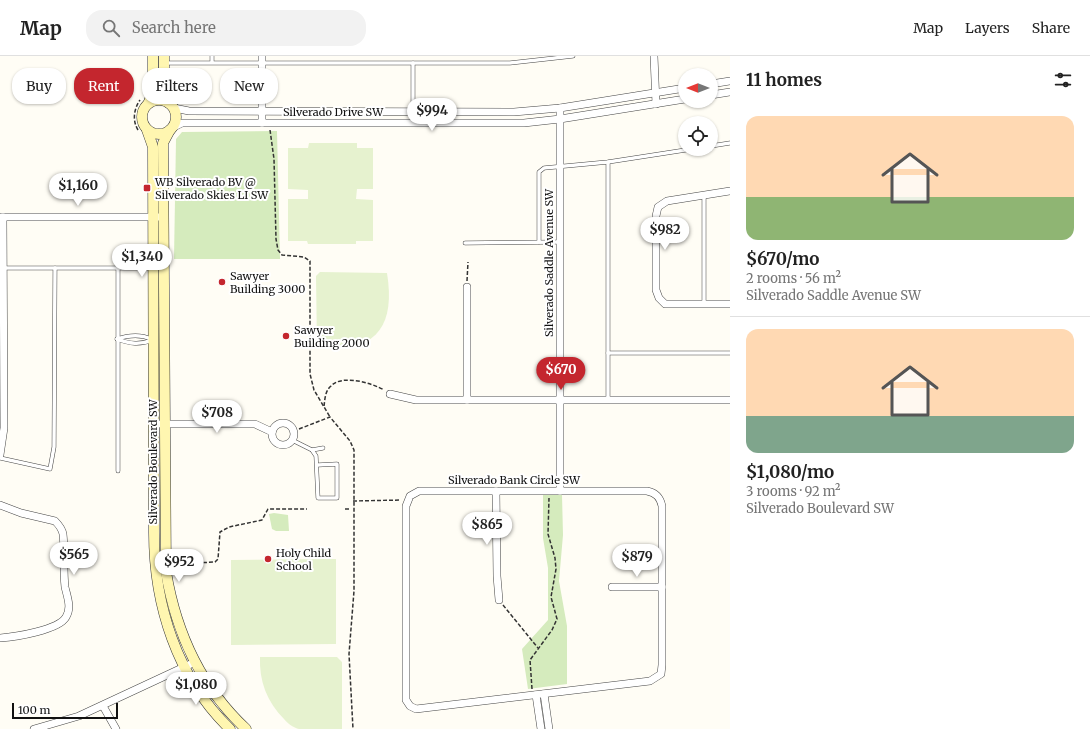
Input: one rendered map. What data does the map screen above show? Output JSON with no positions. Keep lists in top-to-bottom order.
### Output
{
  "streets": {
    "street": [
      "Silverado Drive SW",
      "Silverado Saddle Avenue SW",
      "Silverado Boulevard SW",
      "Silverado Bank Circle SW"
    ]
  },
  "crossings": [
    ["Silverado Drive SW", "Silverado Saddle Avenue SW"],
    ["Silverado Drive SW", "Silverado Boulevard SW"],
    ["Silverado Saddle Avenue SW", "Silverado Bank Circle SW"]
  ],
  "places": {
    "transit": ["WB Silverado BV @ Silverado Skies LI SW"],
    "other": ["Sawyer Building 3000", "Sawyer Building 2000", "Holy Child School"]
  },
  "scale_bar": "100 m",
  "north": "left",
  "page": {
    "header": "Map",
    "search": "Search here",
    "nav": ["Map", "Layers", "Share"],
    "heading": "11 homes",
    "chip": [
      "Buy",
      "Rent",
      "Filters",
      "New"
    ],
    "price": [
      "$994",
      "$1,160",
      "$982",
      "$1,340",
      "$670",
      "$708",
      "$865",
      "$565",
      "$879",
      "$952",
      "$1,080"
    ],
    "list": [
      {
        "name": "$670/mo",
        "note": "2 rooms · 56 m² · Silverado Saddle Avenue SW"
      },
      {
        "name": "$1,080/mo",
        "note": "3 rooms · 92 m² · Silverado Boulevard SW"
      }
    ],
    "scale": "100 m"
  }
}
